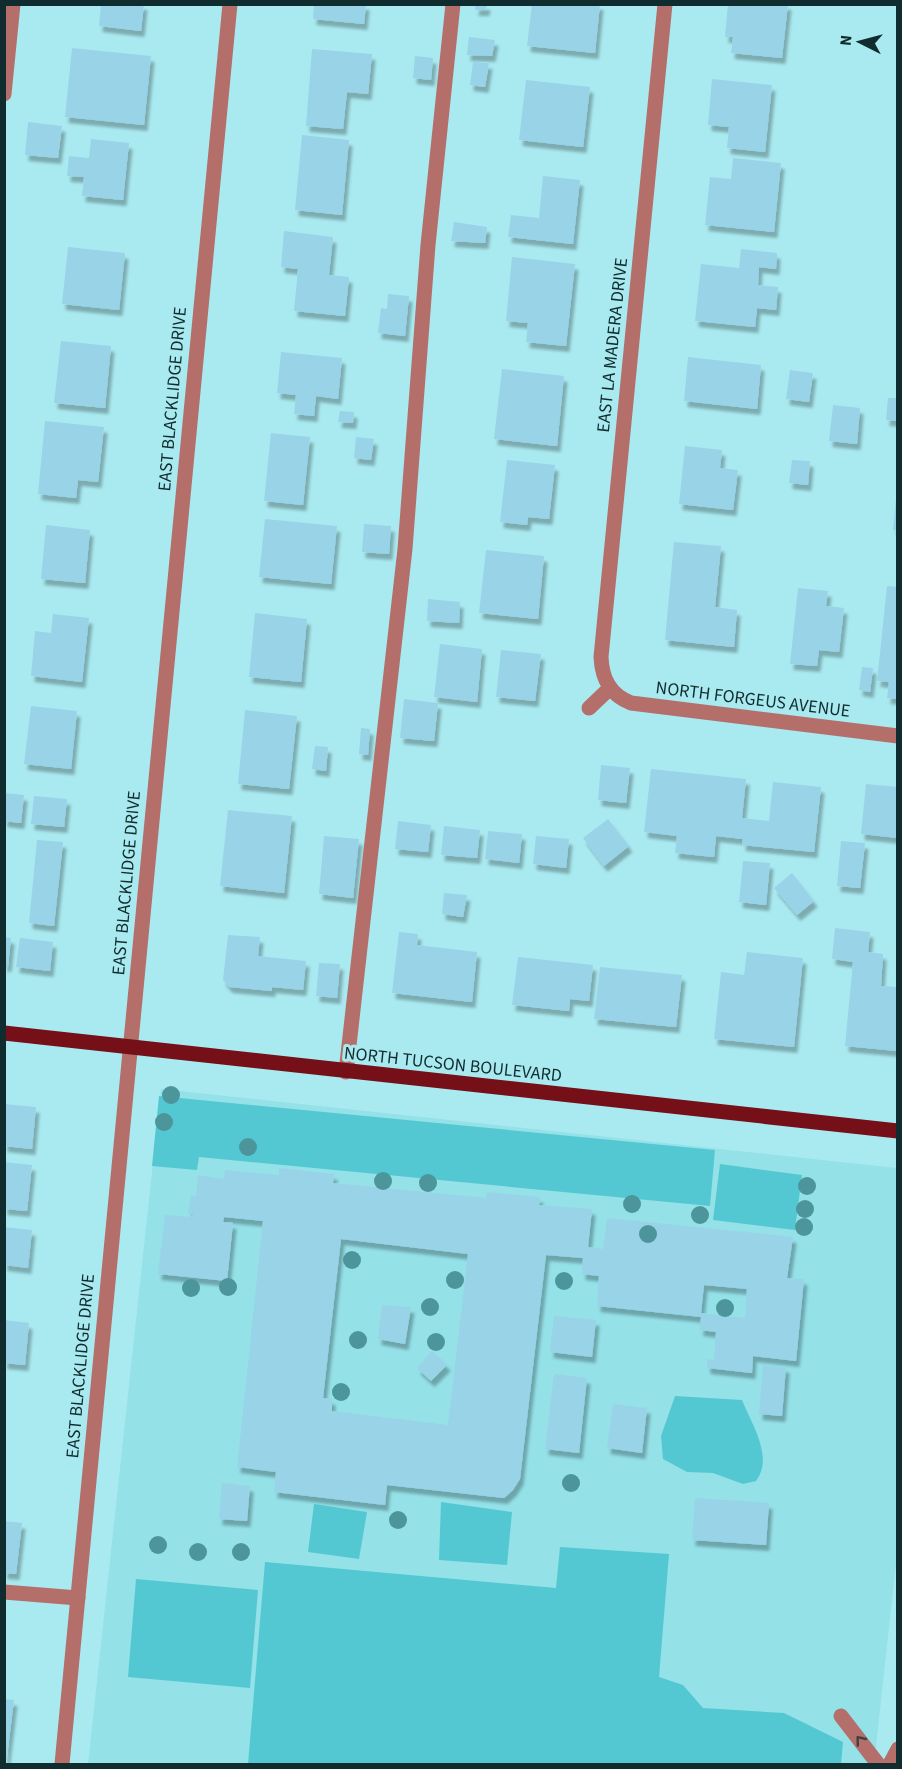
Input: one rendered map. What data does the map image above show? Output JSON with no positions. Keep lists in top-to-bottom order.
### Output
{
  "streets": {
    "main road": ["NORTH TUCSON BOULEVARD"],
    "street": ["EAST LA MADERA DRIVE", "EAST BLACKLIDGE DRIVE", "NORTH FORGEUS AVENUE"]
  },
  "crossings": [
    ["EAST LA MADERA DRIVE", "NORTH FORGEUS AVENUE"],
    ["EAST BLACKLIDGE DRIVE", "NORTH TUCSON BOULEVARD"]
  ],
  "north": "left"
}
